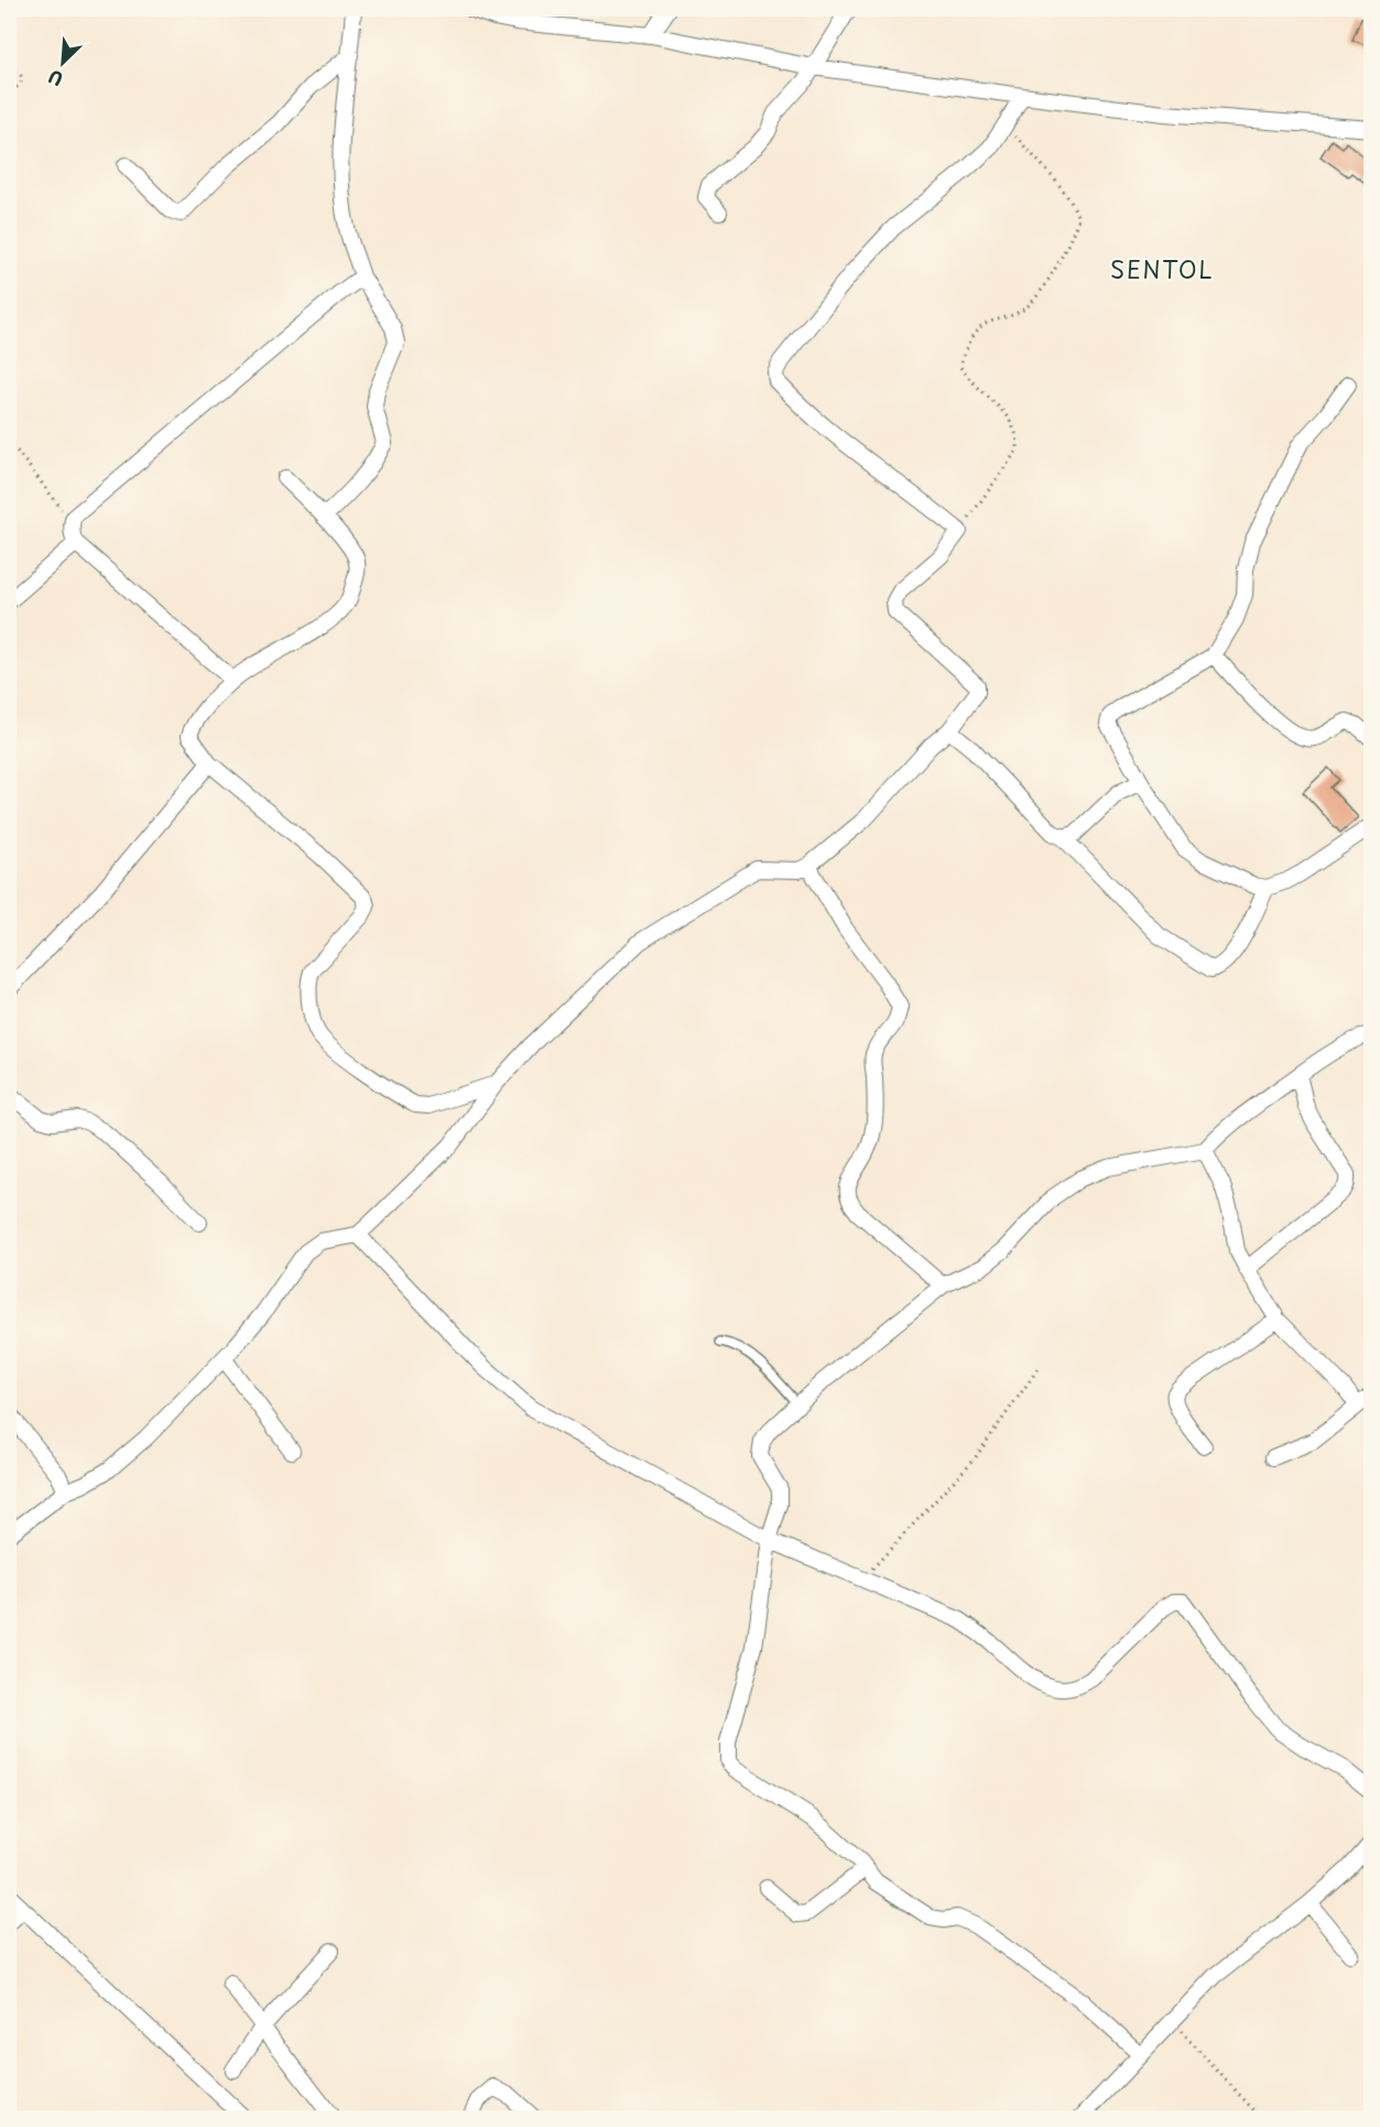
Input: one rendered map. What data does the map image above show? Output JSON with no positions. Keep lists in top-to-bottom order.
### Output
{
  "districts": ["SENTOL"],
  "north": "bottom left"
}
